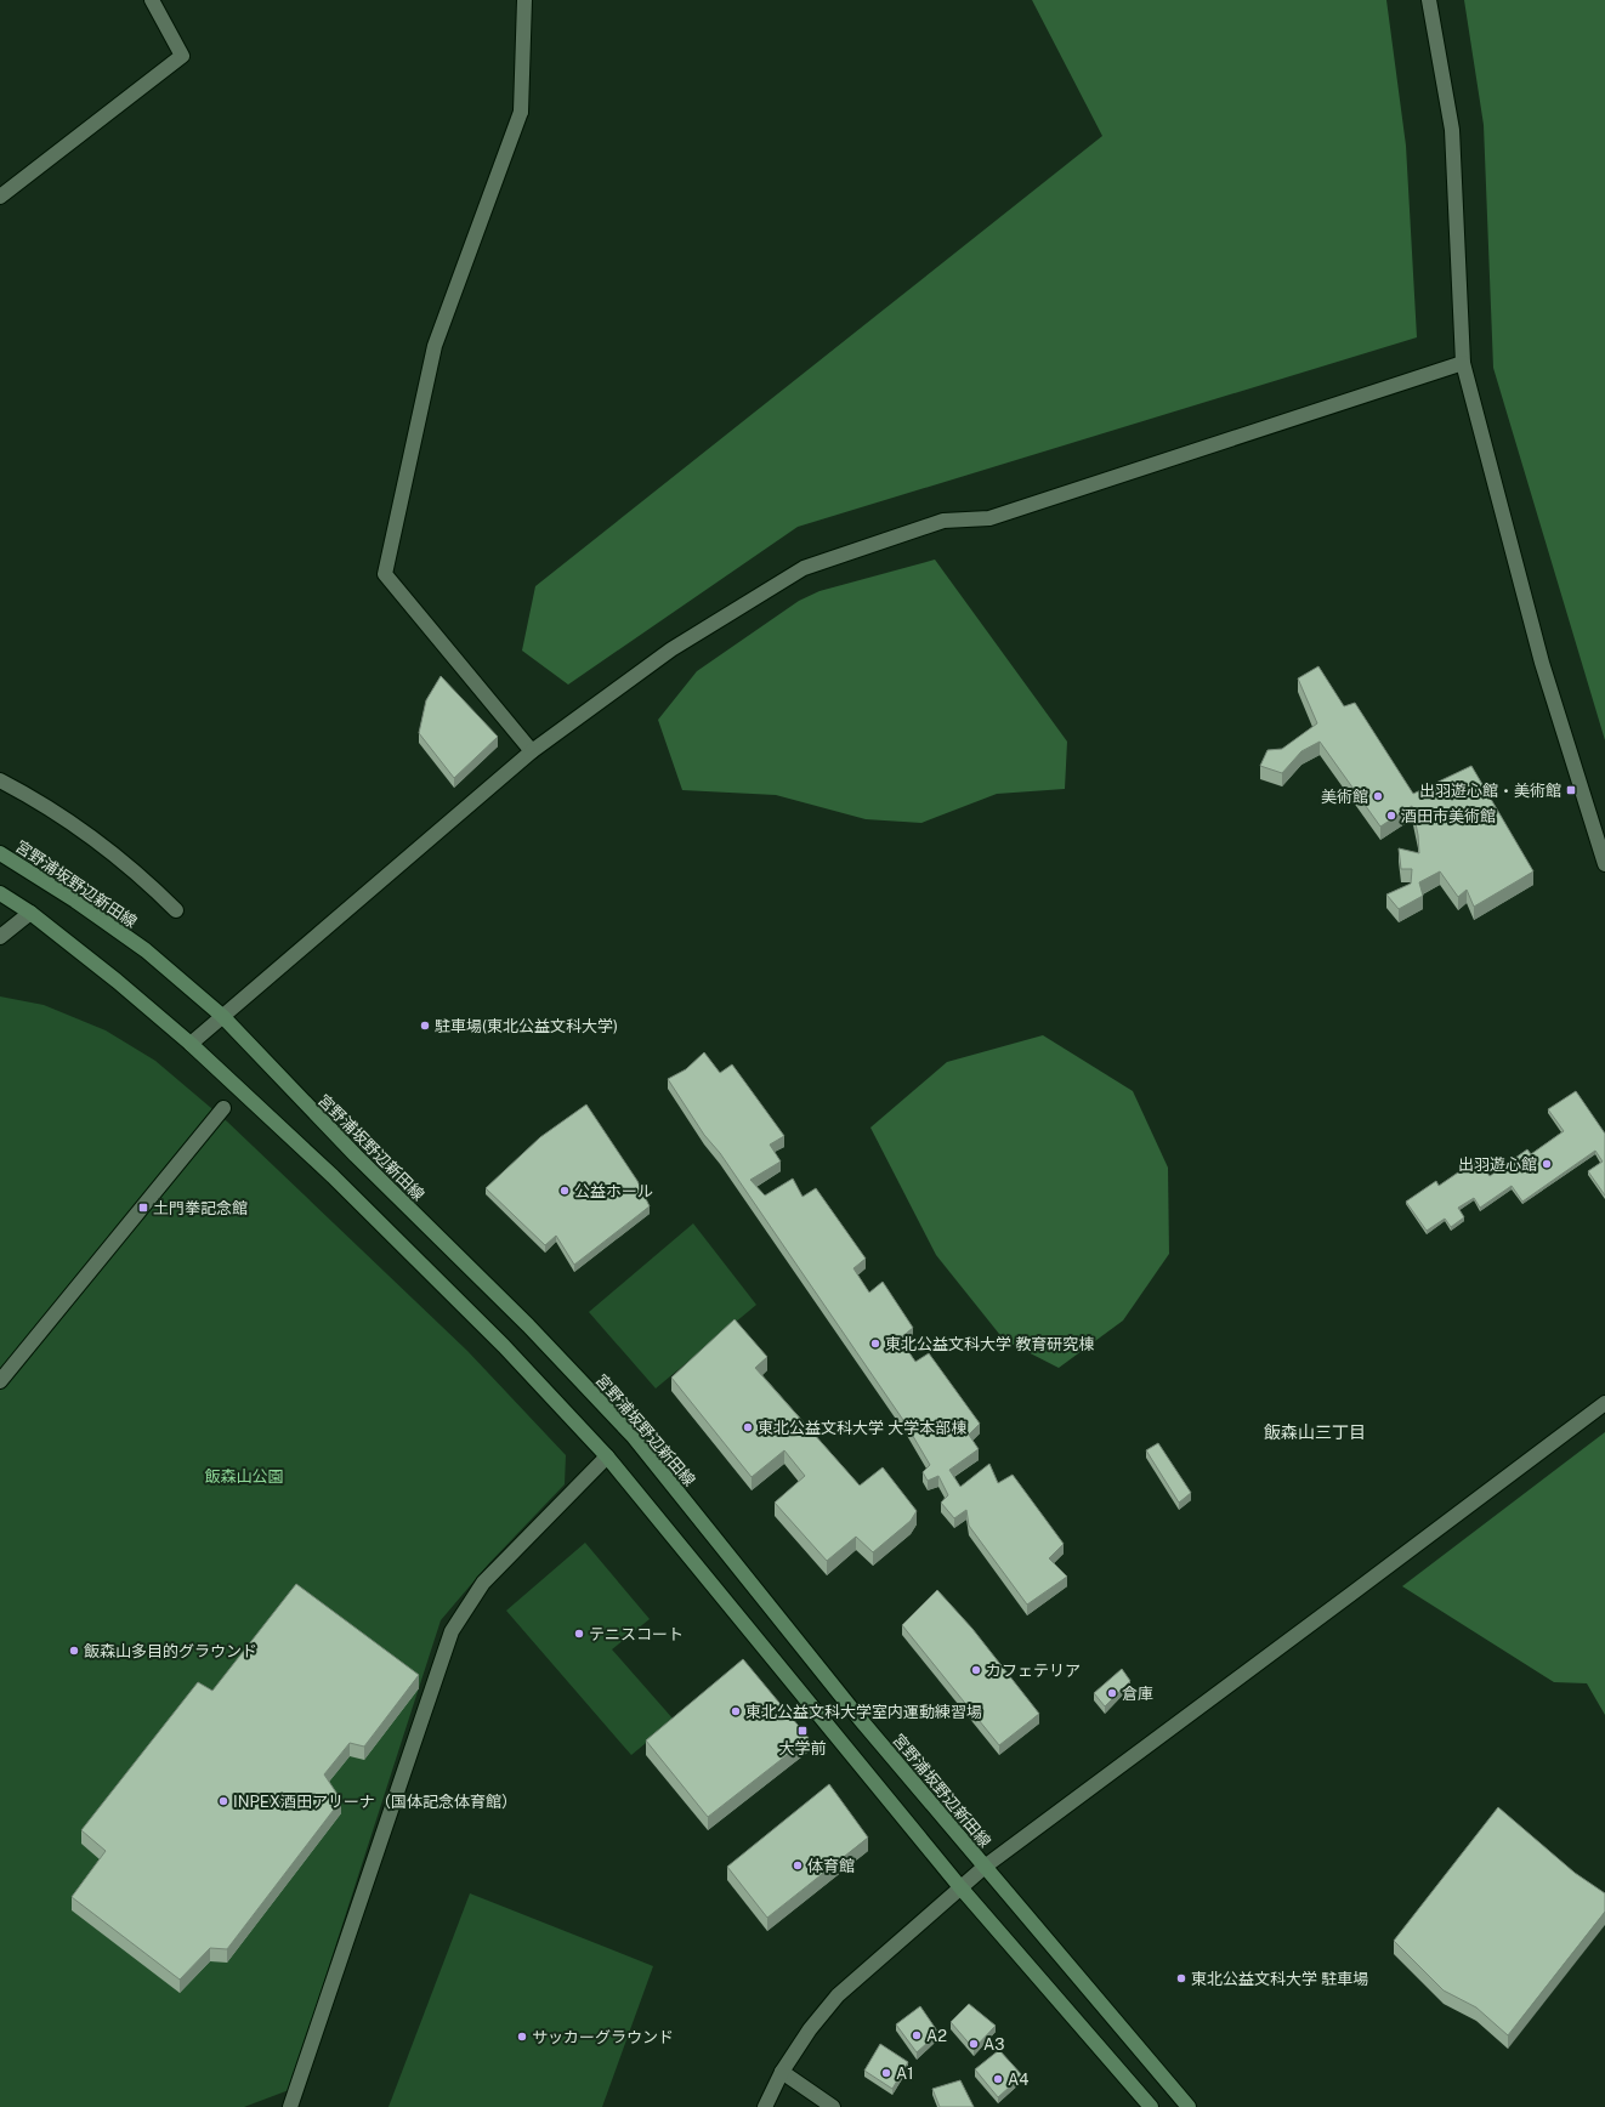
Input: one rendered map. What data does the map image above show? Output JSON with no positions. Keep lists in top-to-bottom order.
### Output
{
  "streets": {
    "main road": ["宮野浦坂野辺新田線"]
  },
  "districts": ["飯森山三丁目"],
  "parks": ["飯森山公園"],
  "places": {
    "transit": ["出羽遊心館・美術館", "土門拳記念館", "大学前"],
    "other": [
      "美術館",
      "酒田市美術館",
      "駐車場(東北公益文科大学)",
      "出羽遊心館",
      "公益ホール",
      "東北公益文科大学 教育研究棟",
      "東北公益文科大学 大学本部棟",
      "テニスコート",
      "飯森山多目的グラウンド",
      "カフェテリア",
      "倉庫",
      "東北公益文科大学室内運動練習場",
      "INPEX酒田アリーナ（国体記念体育館）",
      "体育館",
      "東北公益文科大学 駐車場",
      "A2",
      "サッカーグラウンド",
      "A3",
      "A1",
      "A4"
    ]
  }
}
